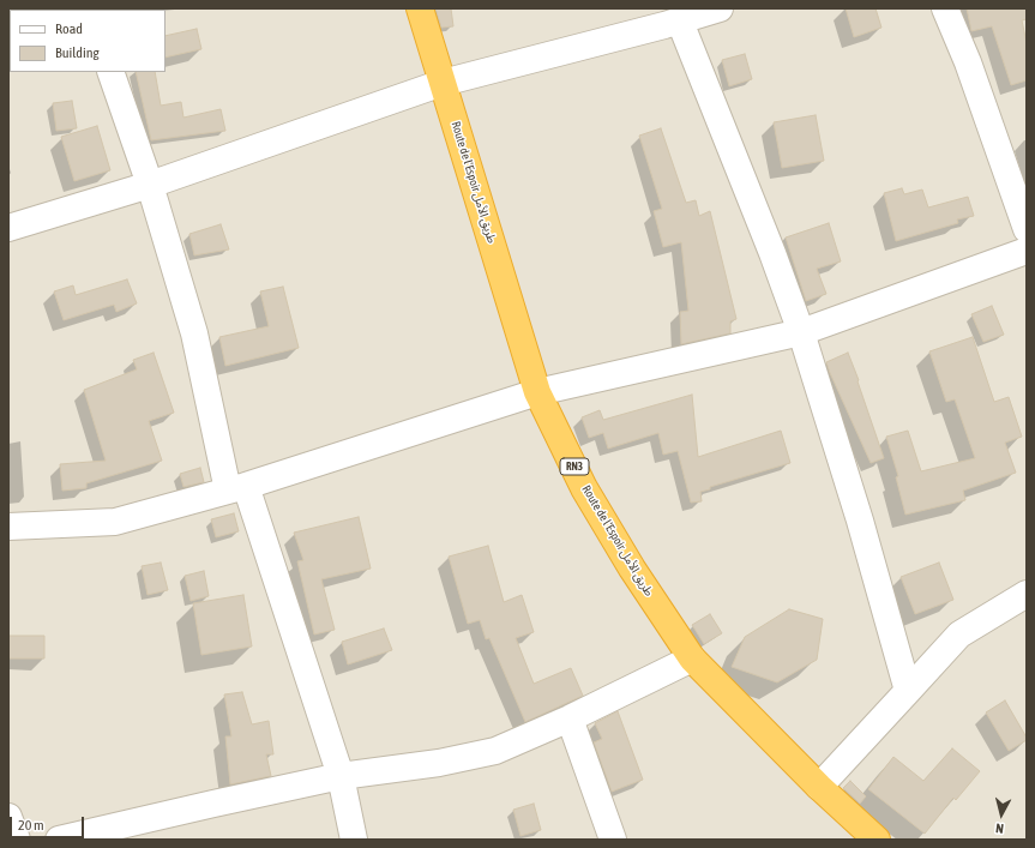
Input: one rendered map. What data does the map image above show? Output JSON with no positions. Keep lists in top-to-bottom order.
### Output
{
  "streets": {
    "highway": ["Route de l’Espoir طريق الأمل", "RN3"]
  },
  "legend": ["Road", "Building"],
  "scale_bar": "20 m",
  "north": "bottom"
}
